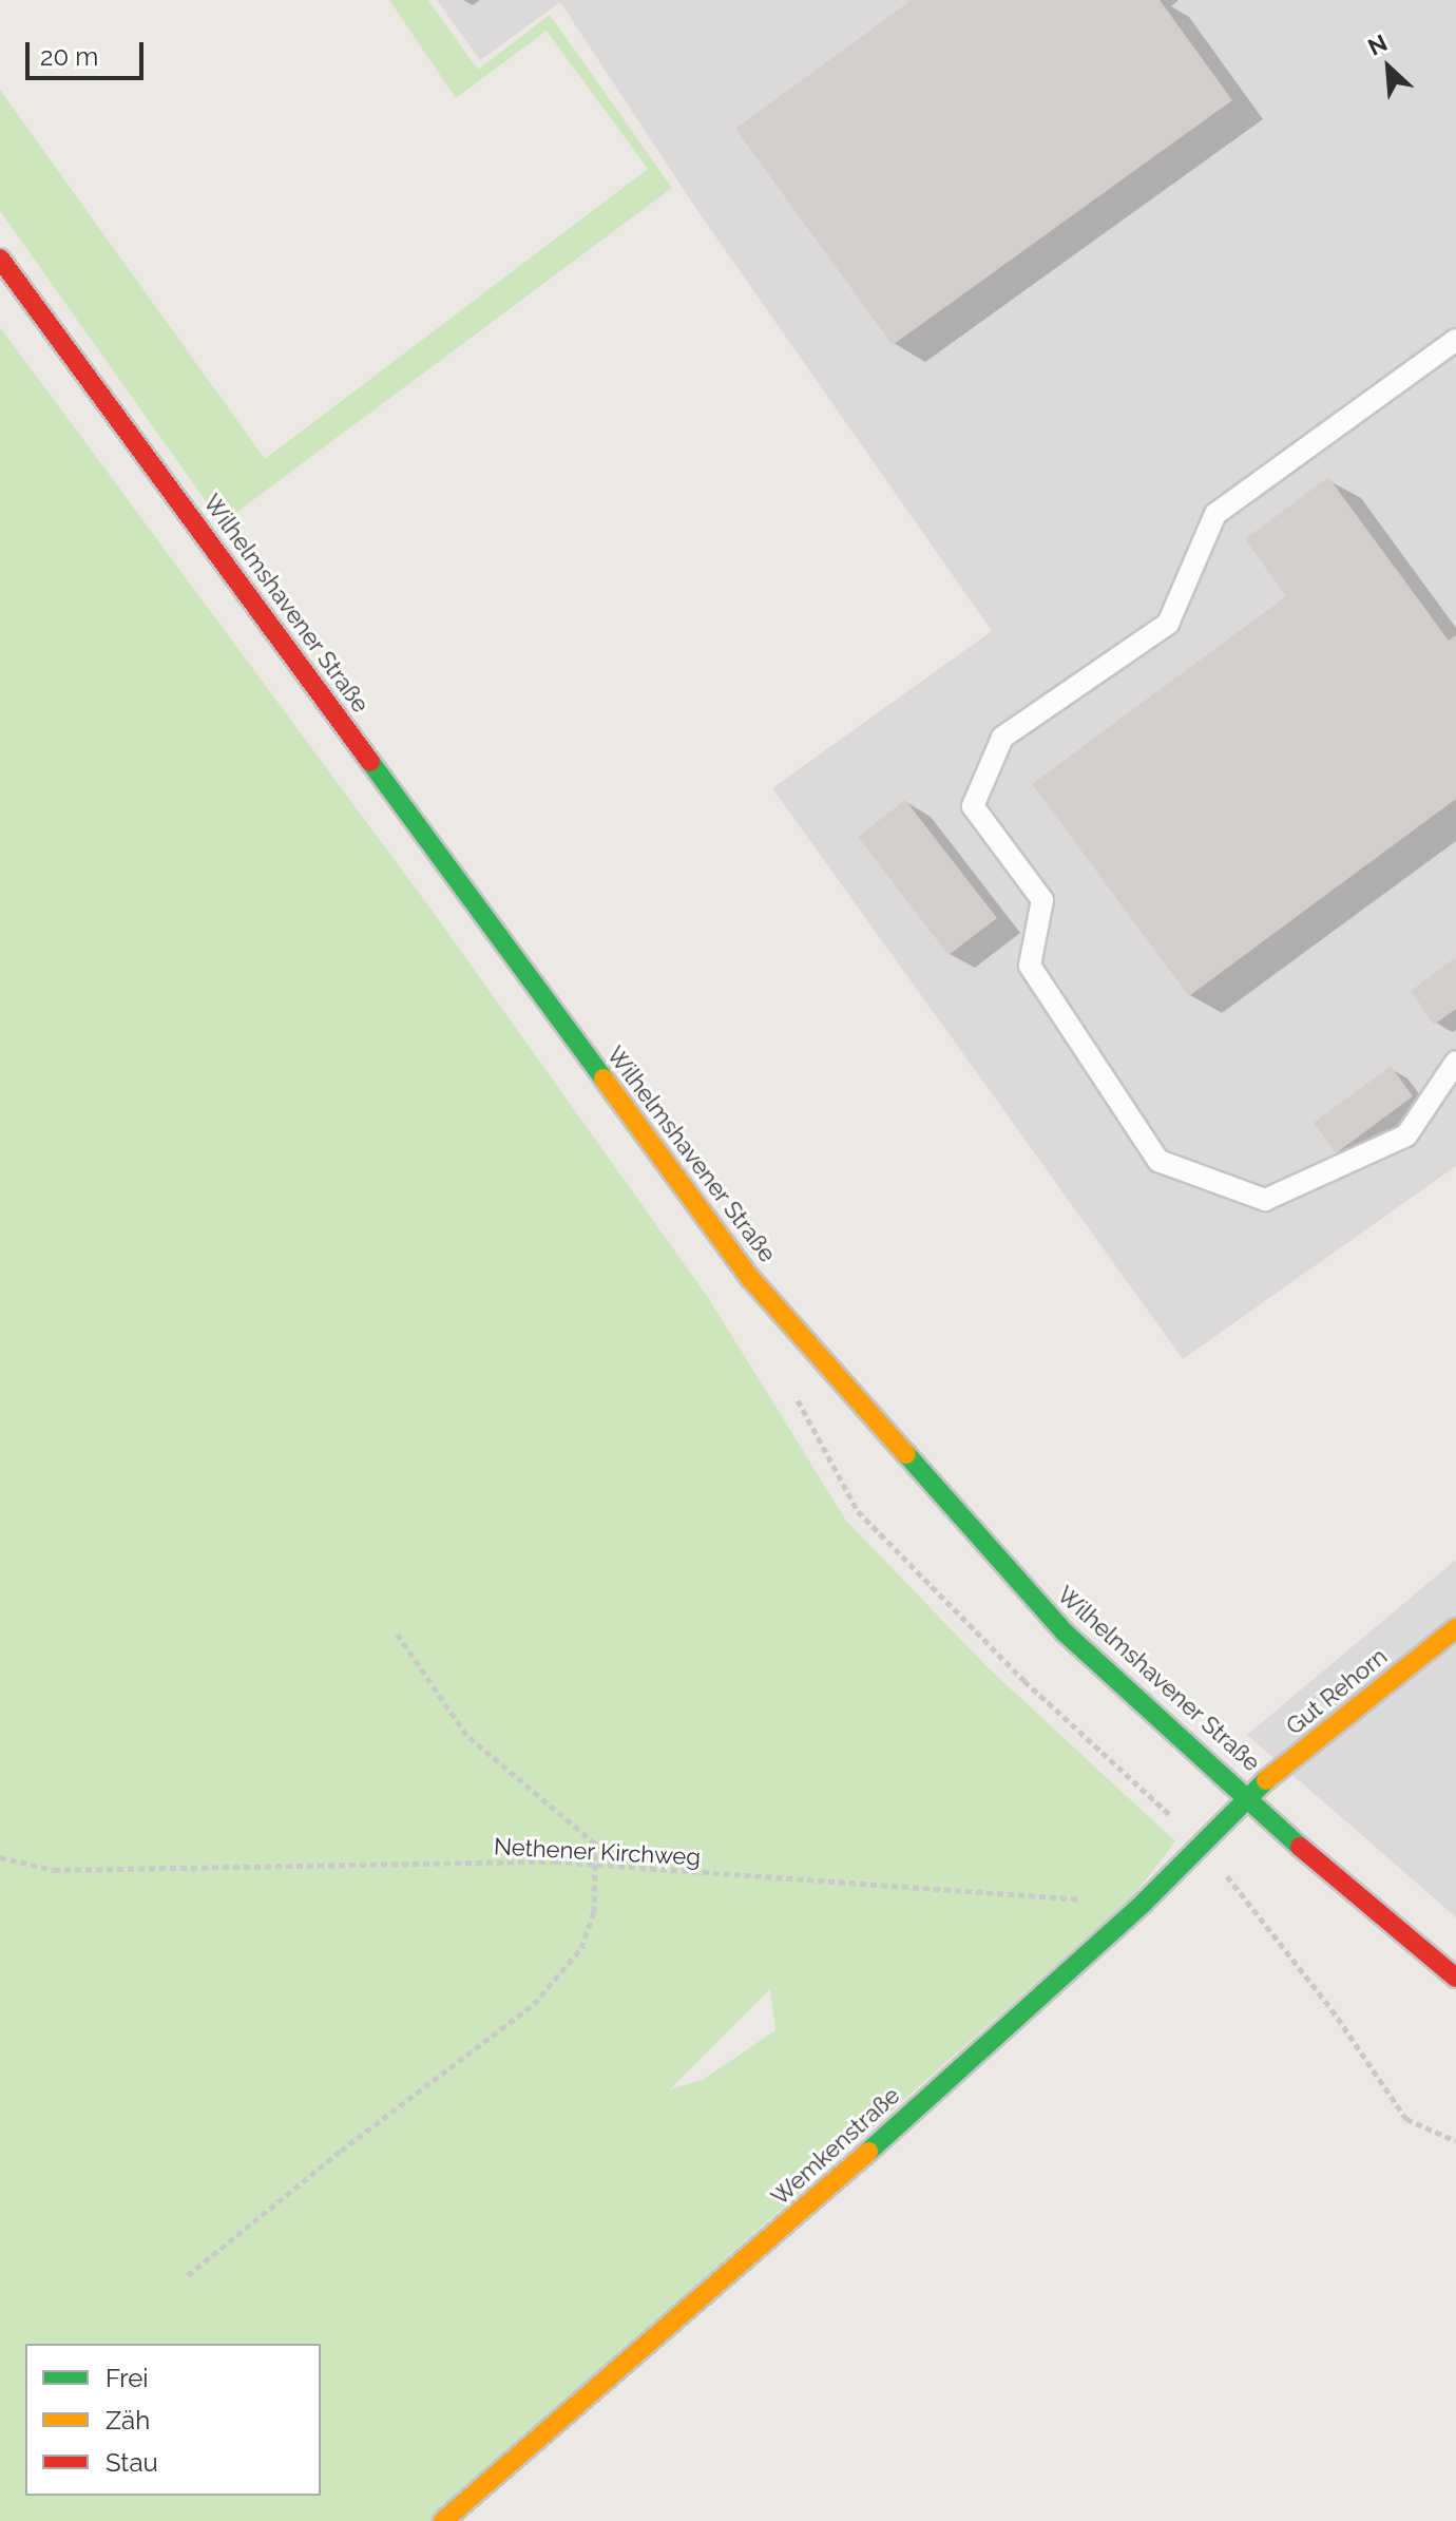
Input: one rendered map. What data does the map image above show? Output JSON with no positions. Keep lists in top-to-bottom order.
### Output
{
  "streets": {
    "street": ["Wilhelmshavener Straße", "Gut Rehorn", "Wemkenstraße"],
    "path": ["Nethener Kirchweg"]
  },
  "crossings": [
    ["Wilhelmshavener Straße", "Gut Rehorn"],
    ["Wilhelmshavener Straße", "Wemkenstraße"],
    ["Gut Rehorn", "Wemkenstraße"],
    ["Nethener Kirchweg", "Wemkenstraße"]
  ],
  "legend": ["Frei", "Zäh", "Stau"],
  "scale_bar": "20 m",
  "north": "top left"
}
